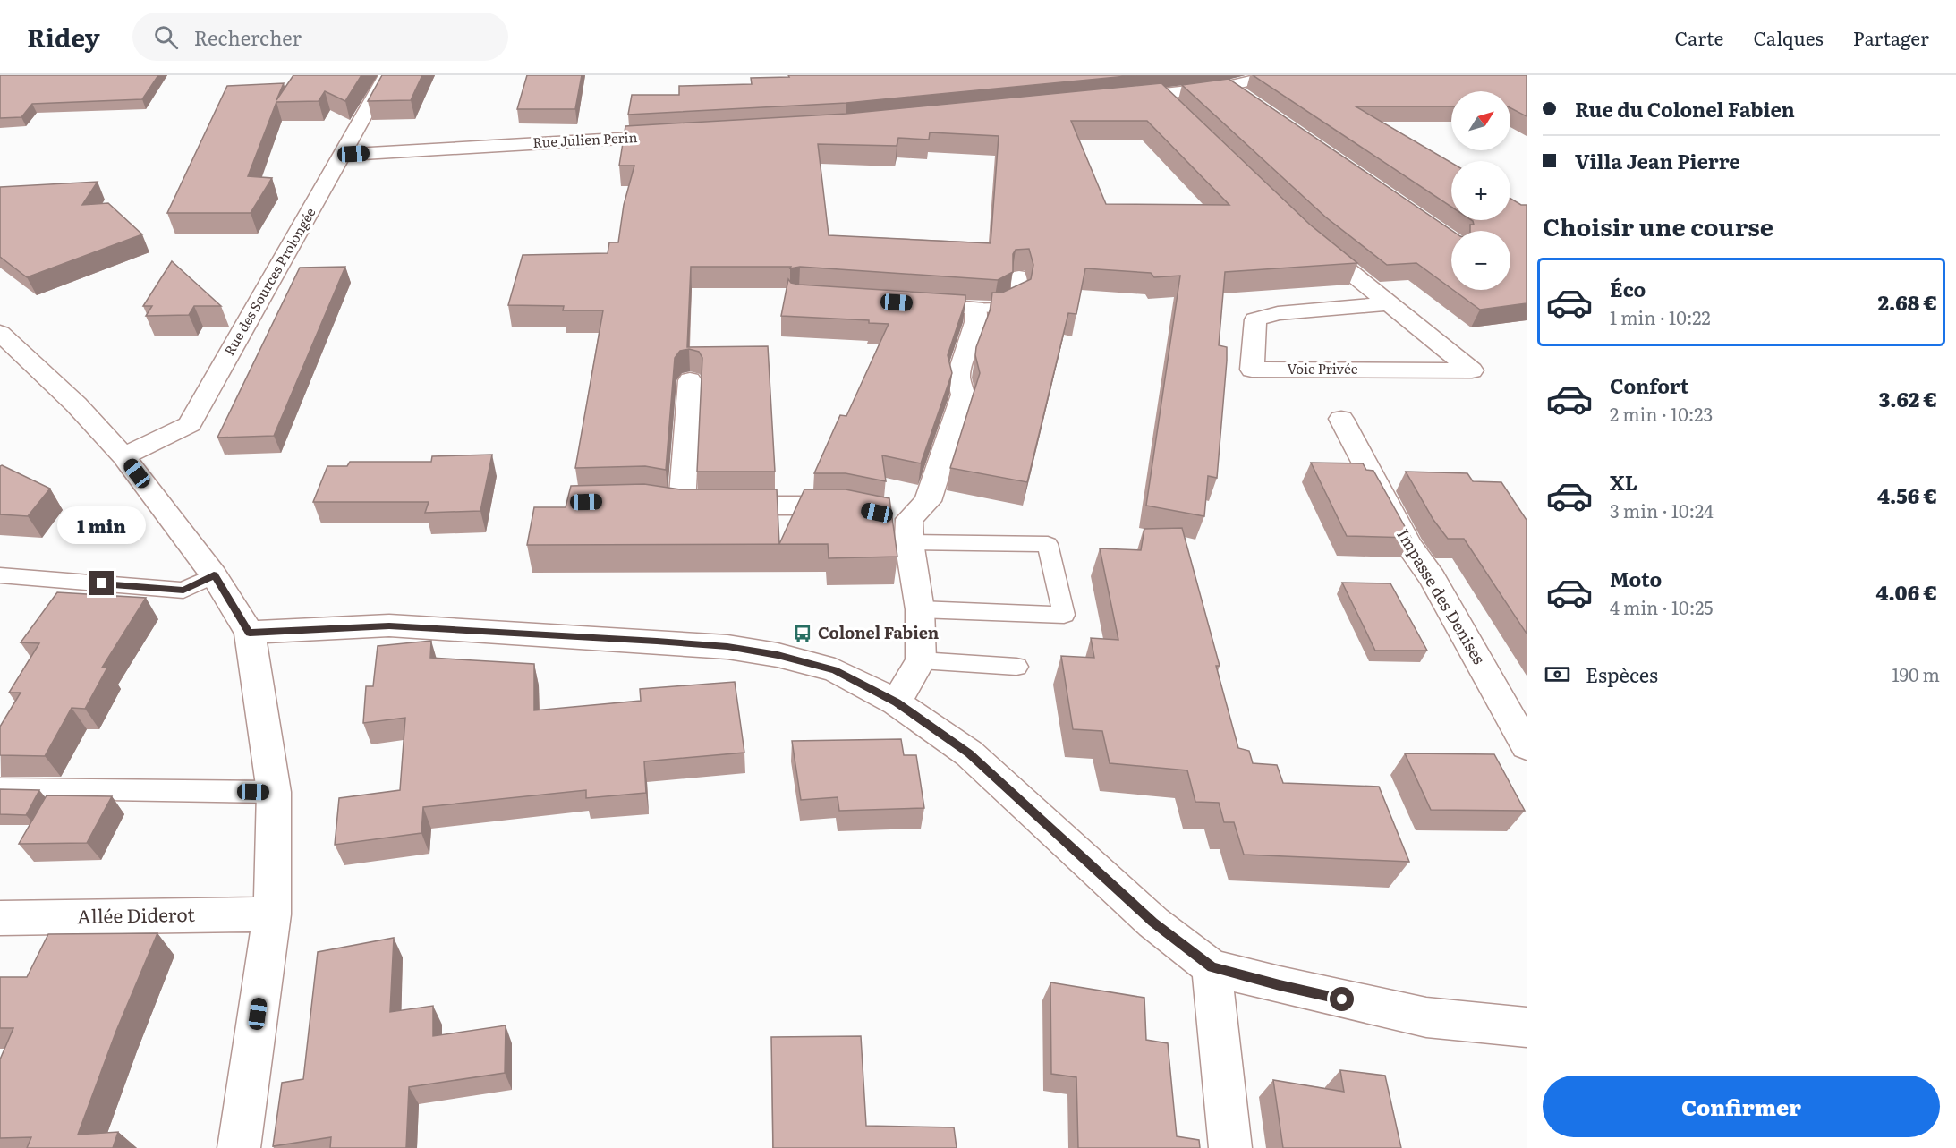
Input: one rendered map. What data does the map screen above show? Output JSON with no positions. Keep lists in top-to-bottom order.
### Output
{
  "streets": {
    "street": [
      "Rue Julien Perin",
      "Rue des Sources Prolongée",
      "Voie Privée",
      "Impasse des Denises",
      "Allée Diderot"
    ]
  },
  "crossings": [
    ["Rue Julien Perin", "Rue des Sources Prolongée"]
  ],
  "places": {
    "bus stop": ["Colonel Fabien"]
  },
  "north": "top right",
  "page": {
    "header": "Ridey",
    "search": "Rechercher",
    "nav": ["Carte", "Calques", "Partager"],
    "banner": ["Rue du Colonel Fabien", "Villa Jean Pierre"],
    "map_buttons": ["+", "−"],
    "heading": "Choisir une course",
    "list": [
      {
        "name": "Éco",
        "note": "1 min · 10:22",
        "value": "2.68 €"
      },
      {
        "name": "Confort",
        "note": "2 min · 10:23",
        "value": "3.62 €"
      },
      {
        "name": "XL",
        "note": "3 min · 10:24",
        "value": "4.56 €"
      },
      {
        "name": "Moto",
        "note": "4 min · 10:25",
        "value": "4.06 €"
      }
    ],
    "bubble": "1 min",
    "pay": ["Espèces", "190 m"],
    "buttons": "Confirmer"
  }
}
